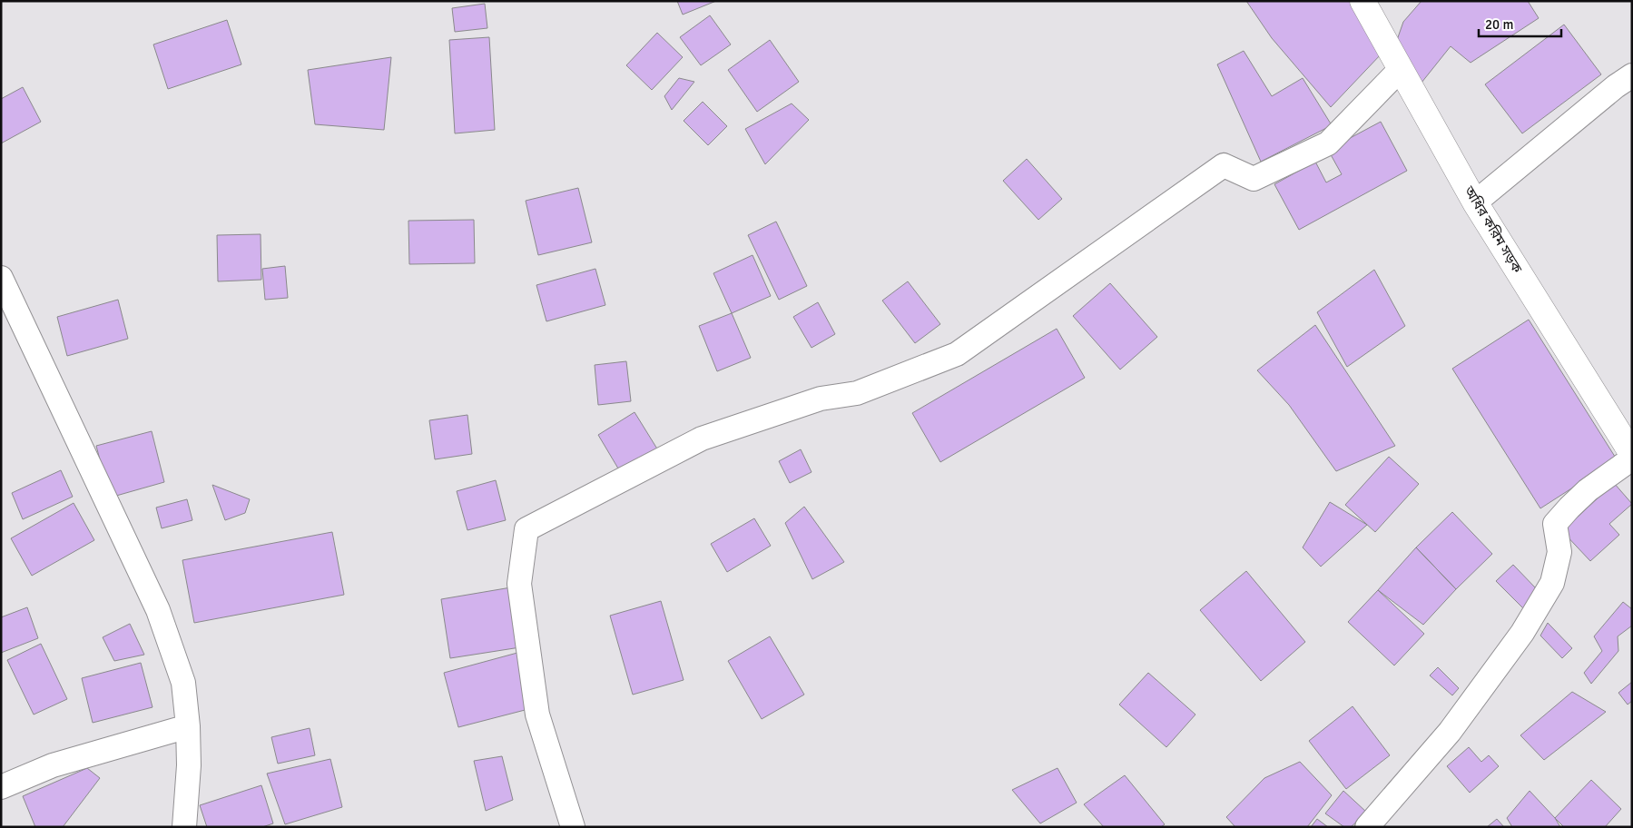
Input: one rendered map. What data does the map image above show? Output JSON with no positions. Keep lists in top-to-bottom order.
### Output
{
  "streets": {
    "main road": ["অধির করিম সড়ক"]
  },
  "scale_bar": "20 m"
}
